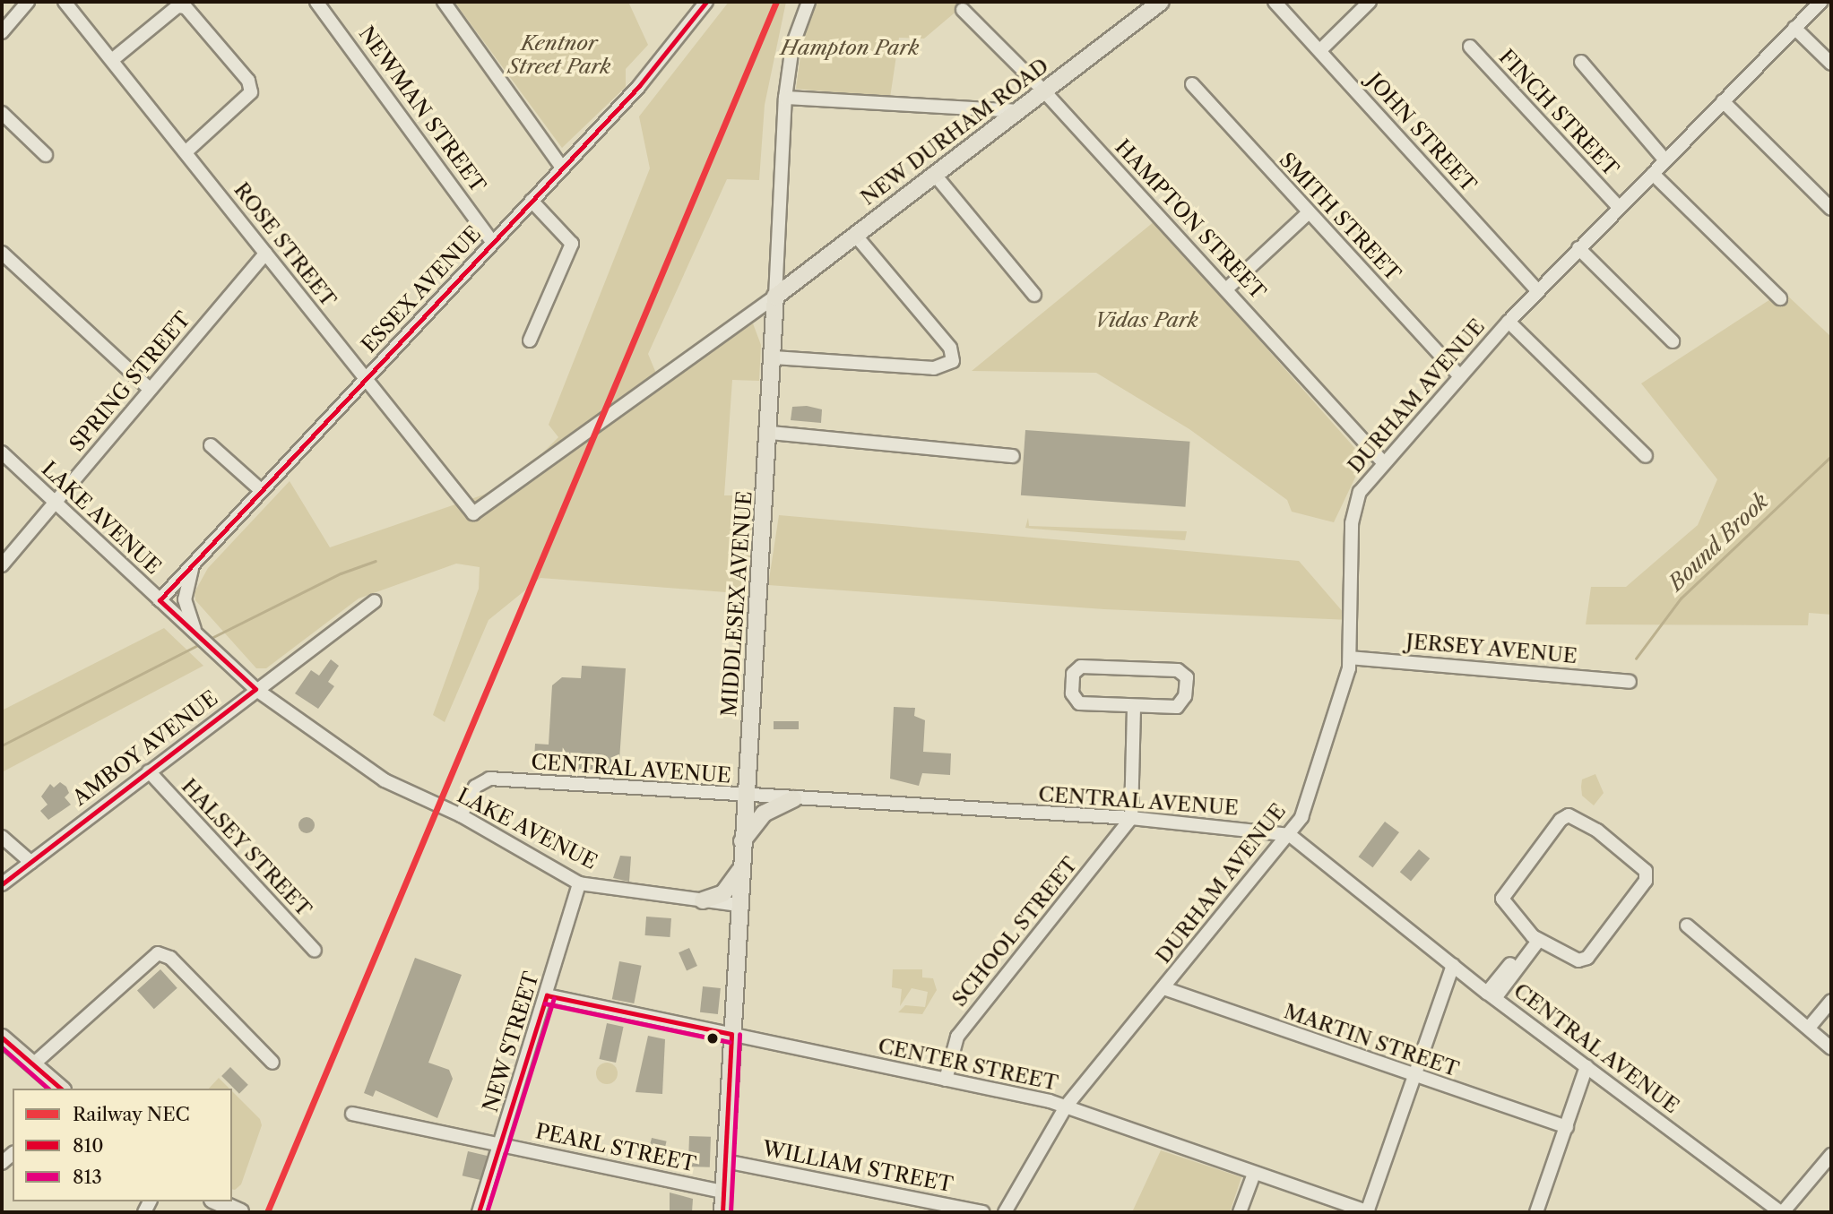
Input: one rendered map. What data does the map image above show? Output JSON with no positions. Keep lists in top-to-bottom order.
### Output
{
  "streets": {
    "main road": ["NEW DURHAM ROAD", "MIDDLESEX AVENUE"],
    "street": [
      "NEWMAN STREET",
      "FINCH STREET",
      "JOHN STREET",
      "SMITH STREET",
      "HAMPTON STREET",
      "ROSE STREET",
      "ESSEX AVENUE",
      "SPRING STREET",
      "DURHAM AVENUE",
      "LAKE AVENUE",
      "JERSEY AVENUE",
      "AMBOY AVENUE",
      "CENTRAL AVENUE",
      "HALSEY STREET",
      "SCHOOL STREET",
      "MARTIN STREET",
      "NEW STREET",
      "CENTER STREET",
      "PEARL STREET",
      "WILLIAM STREET"
    ]
  },
  "crossings": [
    ["NEWMAN STREET", "ESSEX AVENUE"],
    ["FINCH STREET", "DURHAM AVENUE"],
    ["NEW DURHAM ROAD", "HAMPTON STREET"],
    ["NEW DURHAM ROAD", "ROSE STREET"],
    ["NEW DURHAM ROAD", "MIDDLESEX AVENUE"],
    ["JOHN STREET", "DURHAM AVENUE"],
    ["SMITH STREET", "DURHAM AVENUE"],
    ["HAMPTON STREET", "DURHAM AVENUE"],
    ["ROSE STREET", "ESSEX AVENUE"],
    ["ROSE STREET", "SPRING STREET"],
    ["ROSE STREET", "MIDDLESEX AVENUE"],
    ["ESSEX AVENUE", "LAKE AVENUE"],
    ["SPRING STREET", "LAKE AVENUE"],
    ["DURHAM AVENUE", "JERSEY AVENUE"],
    ["DURHAM AVENUE", "CENTRAL AVENUE"],
    ["DURHAM AVENUE", "MARTIN STREET"],
    ["DURHAM AVENUE", "CENTER STREET"],
    ["LAKE AVENUE", "MIDDLESEX AVENUE"],
    ["LAKE AVENUE", "AMBOY AVENUE"],
    ["LAKE AVENUE", "CENTRAL AVENUE"],
    ["LAKE AVENUE", "NEW STREET"],
    ["MIDDLESEX AVENUE", "CENTRAL AVENUE"],
    ["MIDDLESEX AVENUE", "CENTER STREET"],
    ["MIDDLESEX AVENUE", "PEARL STREET"],
    ["MIDDLESEX AVENUE", "WILLIAM STREET"],
    ["AMBOY AVENUE", "HALSEY STREET"],
    ["CENTRAL AVENUE", "SCHOOL STREET"],
    ["SCHOOL STREET", "CENTER STREET"],
    ["NEW STREET", "CENTER STREET"],
    ["NEW STREET", "PEARL STREET"]
  ],
  "water": ["Bound Brook"],
  "parks": ["Kentnor Street Park", "Hampton Park", "Vidas Park"],
  "lines": ["rail line NEC", "transit line 810", "transit line 813"],
  "legend": ["Railway NEC", "810", "813"]
}
